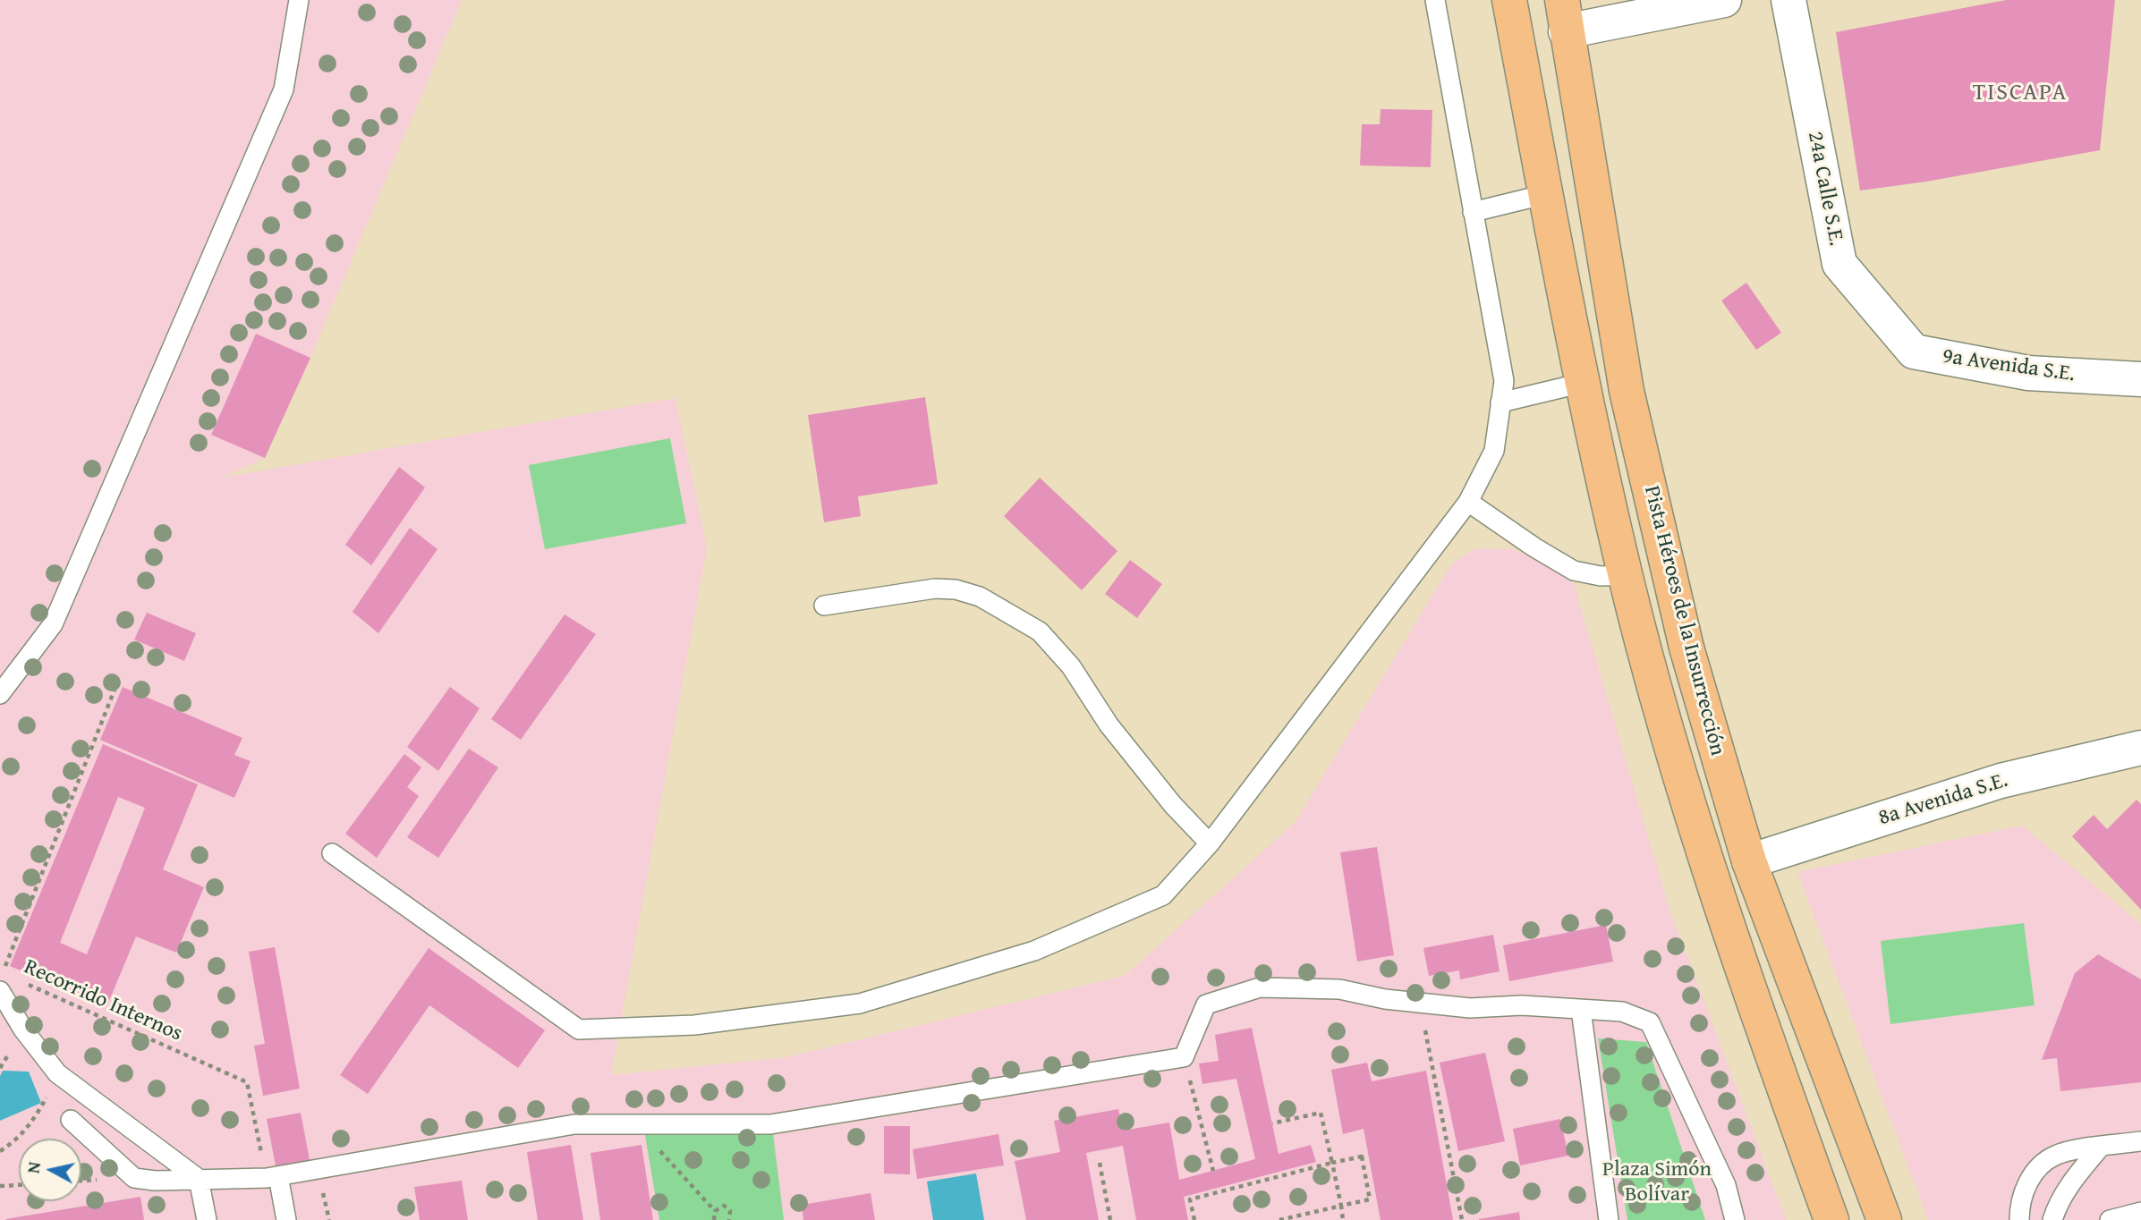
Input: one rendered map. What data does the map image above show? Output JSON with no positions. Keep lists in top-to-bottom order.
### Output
{
  "streets": {
    "main road": ["Pista Héroes de la Insurrección"],
    "street": ["24a Calle S.E.", "9a Avenida S.E.", "8a Avenida S.E."],
    "path": ["Recorrido Internos"]
  },
  "crossings": [
    ["24a Calle S.E.", "9a Avenida S.E."],
    ["Pista Héroes de la Insurrección", "8a Avenida S.E."]
  ],
  "districts": ["TISCAPA"],
  "parks": ["Plaza Simón Bolívar"],
  "north": "left"
}
